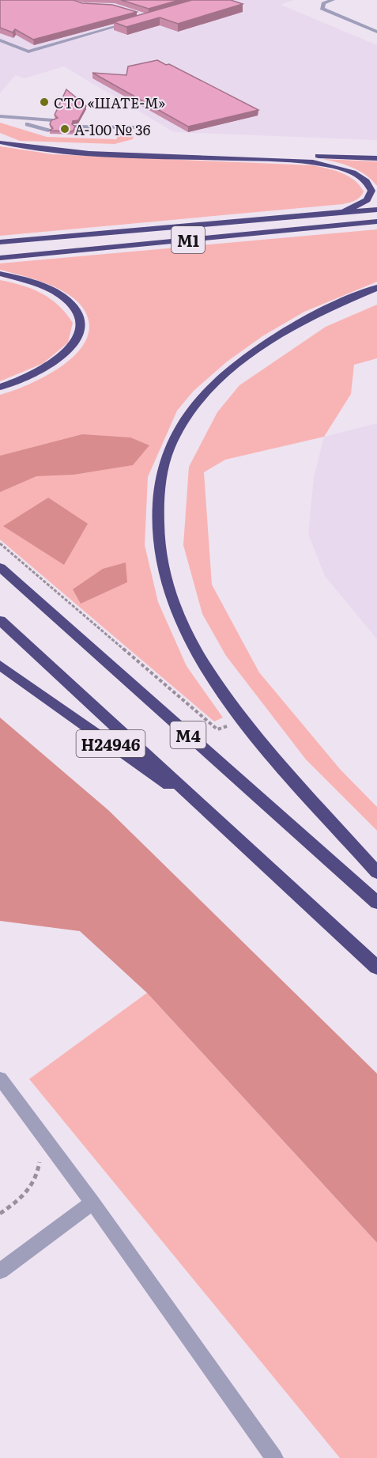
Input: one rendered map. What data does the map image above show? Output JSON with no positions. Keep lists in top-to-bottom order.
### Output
{
  "streets": {
    "highway": ["М1", "М4", "Н24946"]
  },
  "crossings": [
    ["М4", "Н24946"]
  ],
  "places": ["СТО «ШАТЕ-М»", "А-100 № 36"]
}
